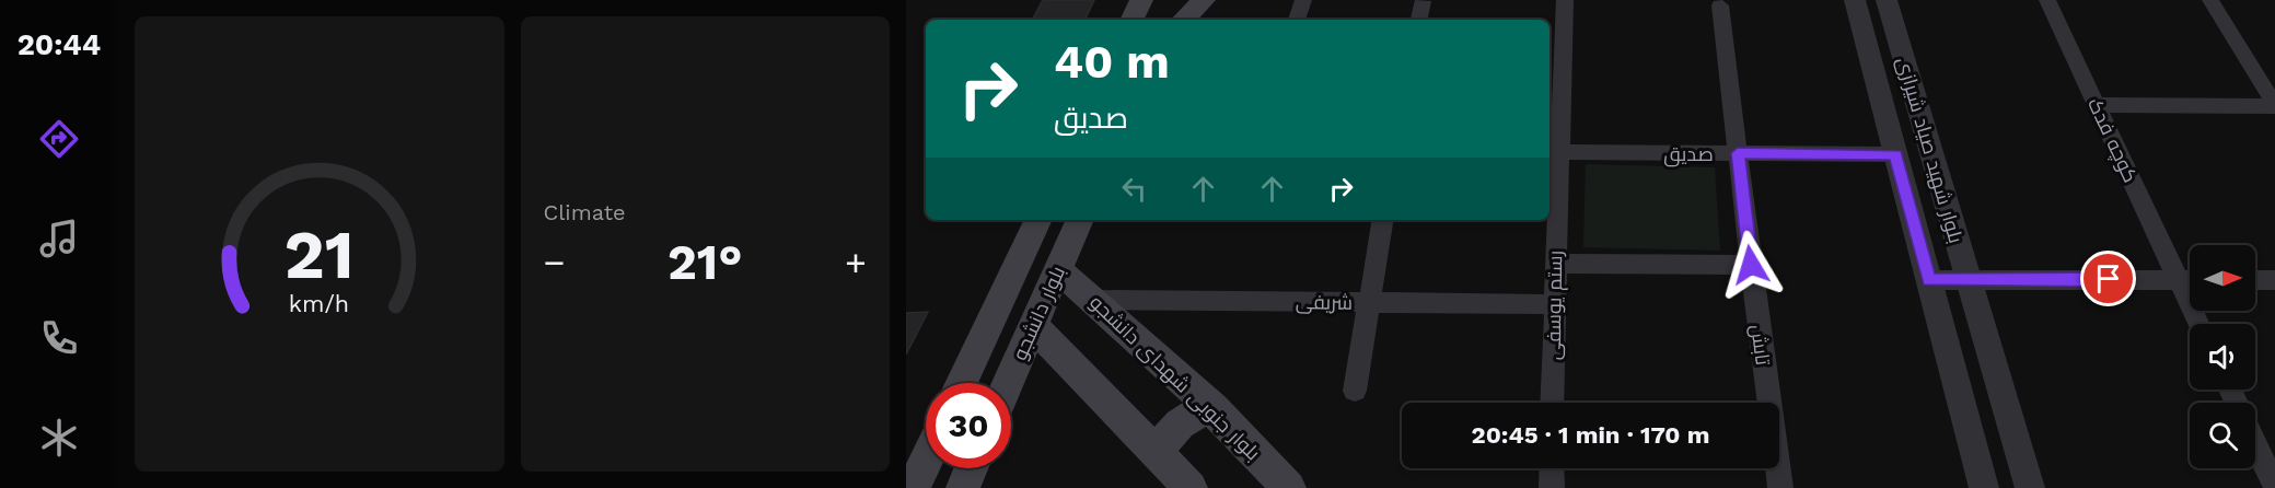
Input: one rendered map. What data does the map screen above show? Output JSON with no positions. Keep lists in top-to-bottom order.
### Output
{
  "streets": {
    "main road": ["بلوار دانشجو", "بلوار جنوبی شهدای دانشجو"],
    "street": [
      "کوچه فدک",
      "بلوار شهید صیاد شیرازی",
      "صدیق",
      "شریفی",
      "رستم یوسفی",
      "تابش"
    ]
  },
  "crossings": [
    ["بلوار شهید صیاد شیرازی", "صدیق"],
    ["صدیق", "رستم یوسفی"],
    ["صدیق", "تابش"],
    ["شریفی", "رستم یوسفی"],
    ["شریفی", "بلوار جنوبی شهدای دانشجو"],
    ["بلوار دانشجو", "بلوار جنوبی شهدای دانشجو"]
  ],
  "north": "right",
  "page": {
    "tabs": "20:44",
    "tile": "Climate",
    "turn": ["40 m", "صدیق"],
    "heat": ["−", "21°", "+"],
    "limit": "30",
    "trip": "20:45 · 1 min · 170 m",
    "gauge": ["21", "km/h"]
  }
}
